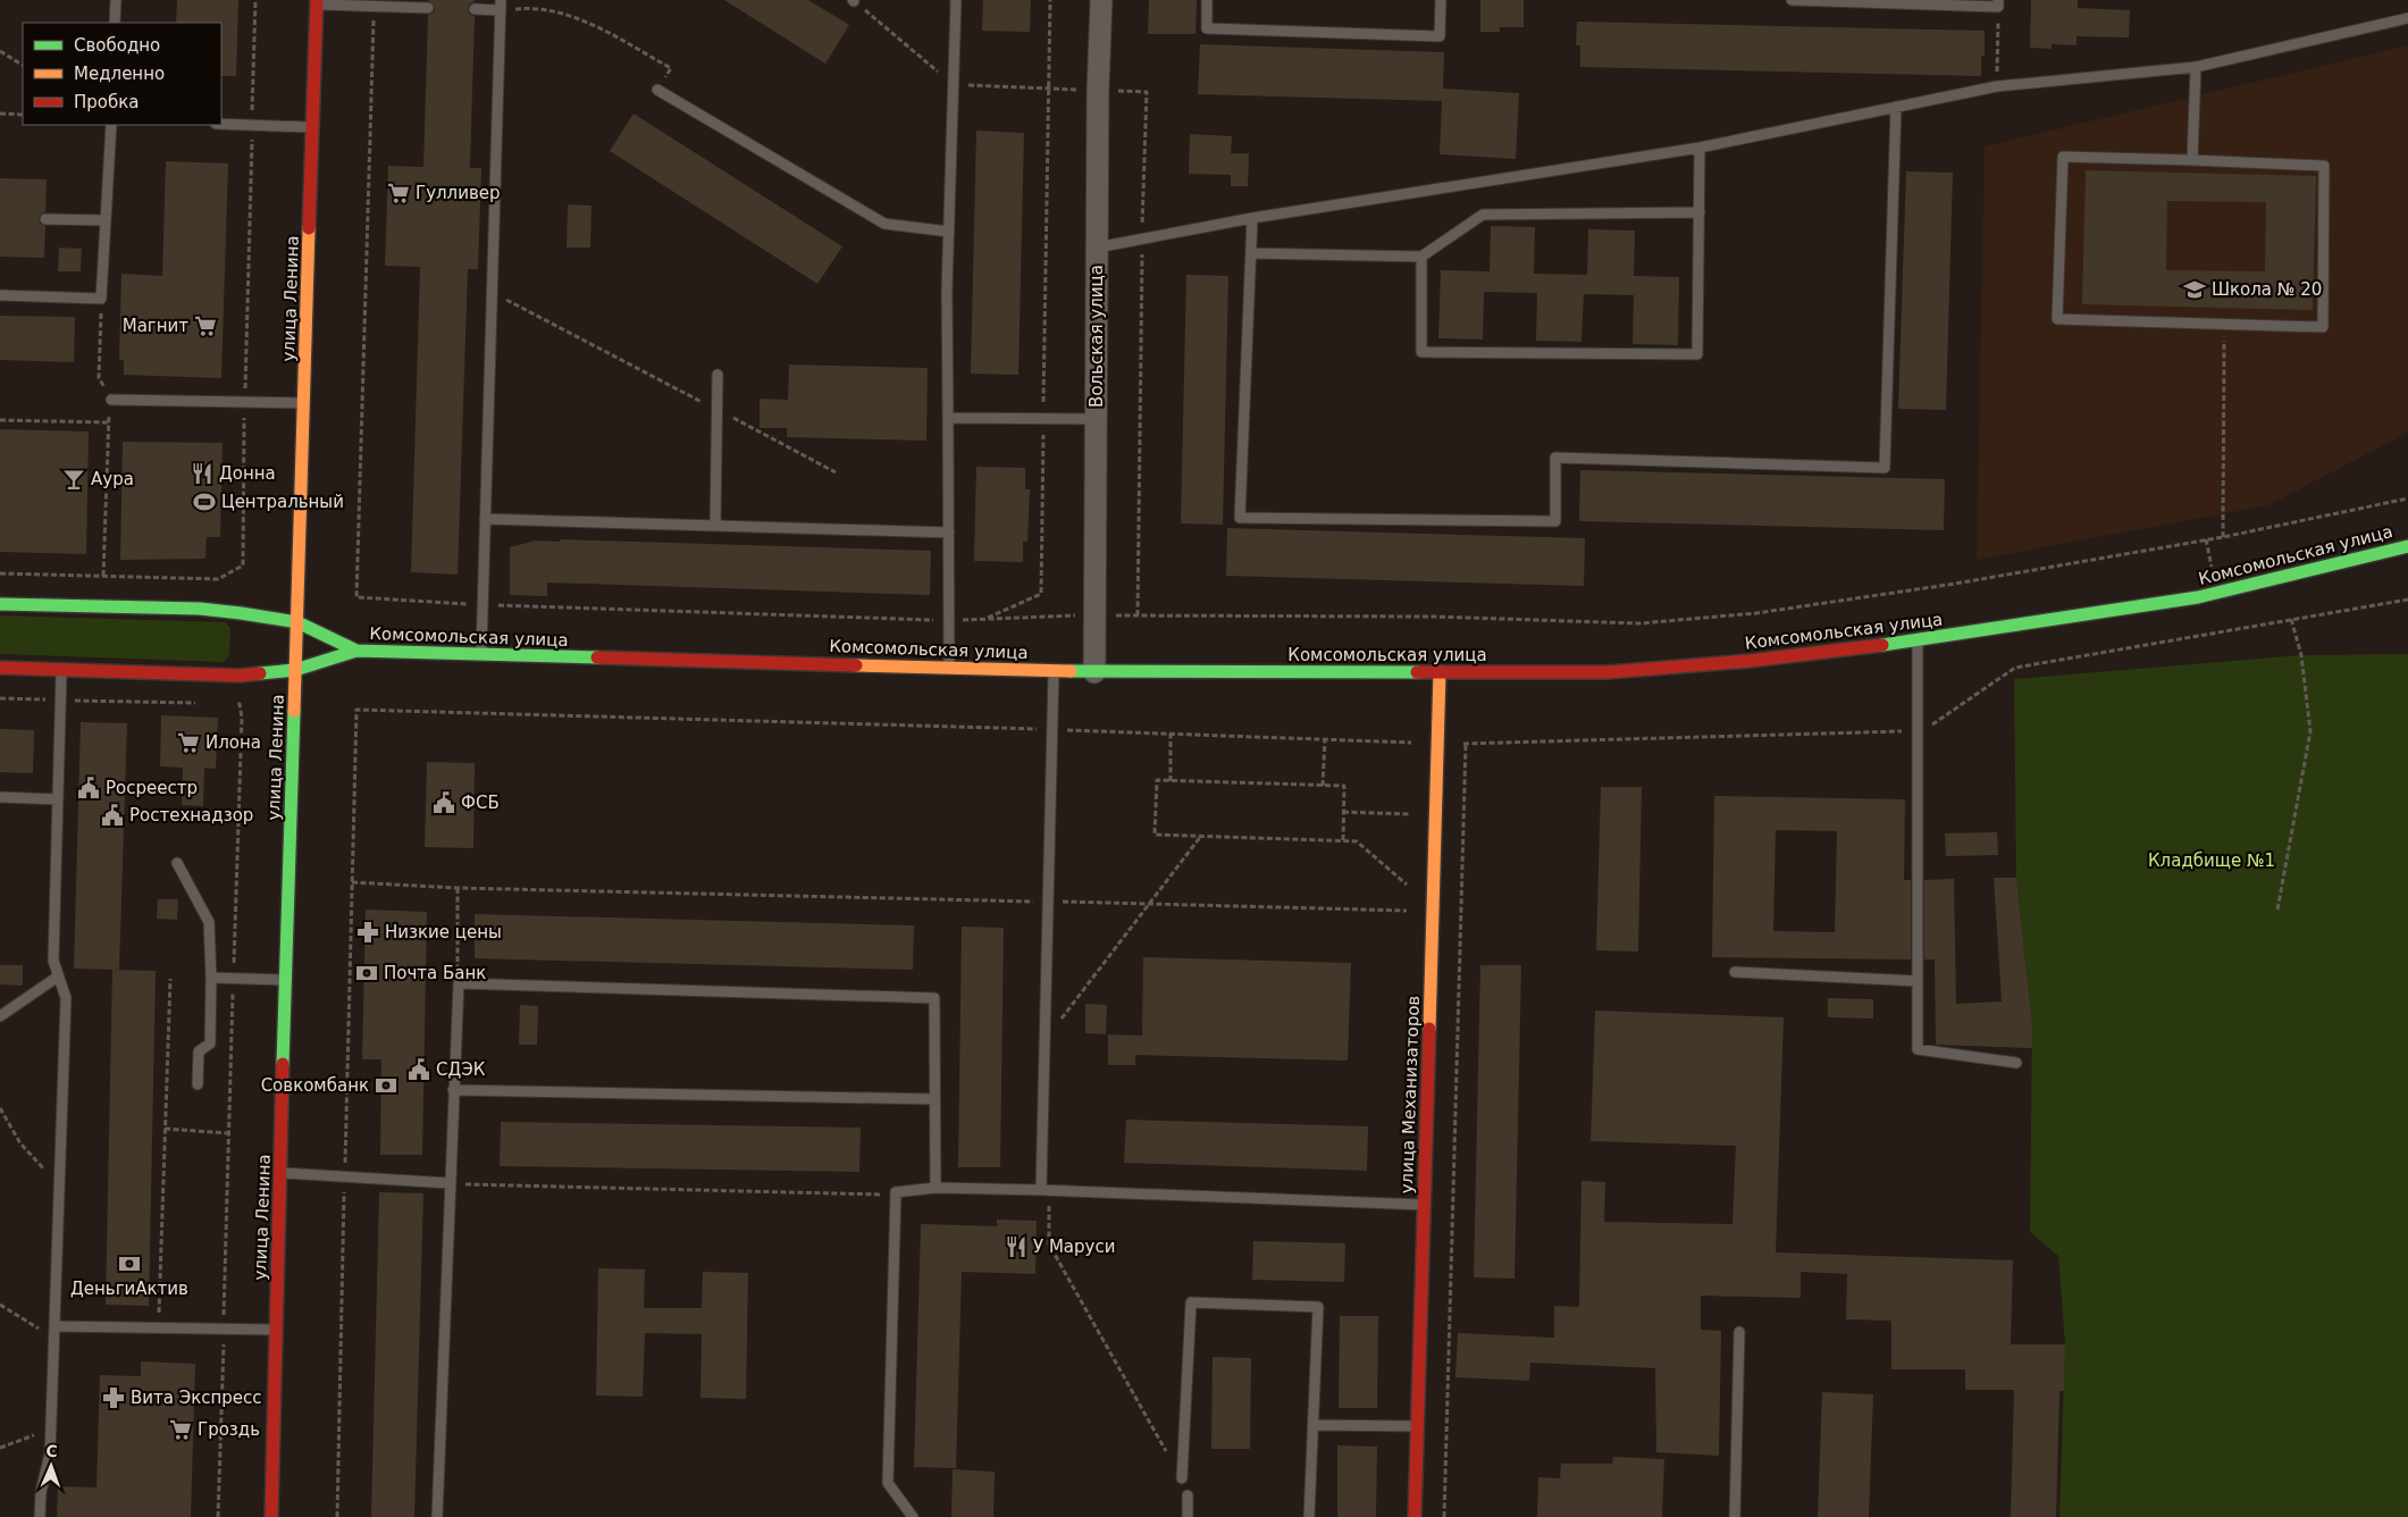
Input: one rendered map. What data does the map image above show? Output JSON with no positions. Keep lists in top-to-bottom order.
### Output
{
  "streets": {
    "main road": ["улица Ленина", "Комсомольская улица", "улица Механизаторов"],
    "street": ["Вольская улица"]
  },
  "crossings": [
    ["улица Ленина", "Комсомольская улица"],
    ["Вольская улица", "Комсомольская улица"],
    ["Комсомольская улица", "улица Механизаторов"]
  ],
  "parks": ["Кладбище №1"],
  "places": {
    "supermarket": [
      "Гулливер",
      "Магнит",
      "Илона",
      "Гроздь"
    ],
    "school or university": ["Школа № 20"],
    "restaurant": ["Донна", "У Маруси"],
    "bar": ["Аура"],
    "sports": ["Центральный"],
    "public building": [
      "Росреестр",
      "ФСБ",
      "Ростехнадзор",
      "СДЭК"
    ],
    "pharmacy": ["Низкие цены", "Вита Экспресс"],
    "bank": ["Почта Банк", "Совкомбанк", "ДеньгиАктив"]
  },
  "legend": ["Свободно", "Медленно", "Пробка"],
  "north": "top"
}
